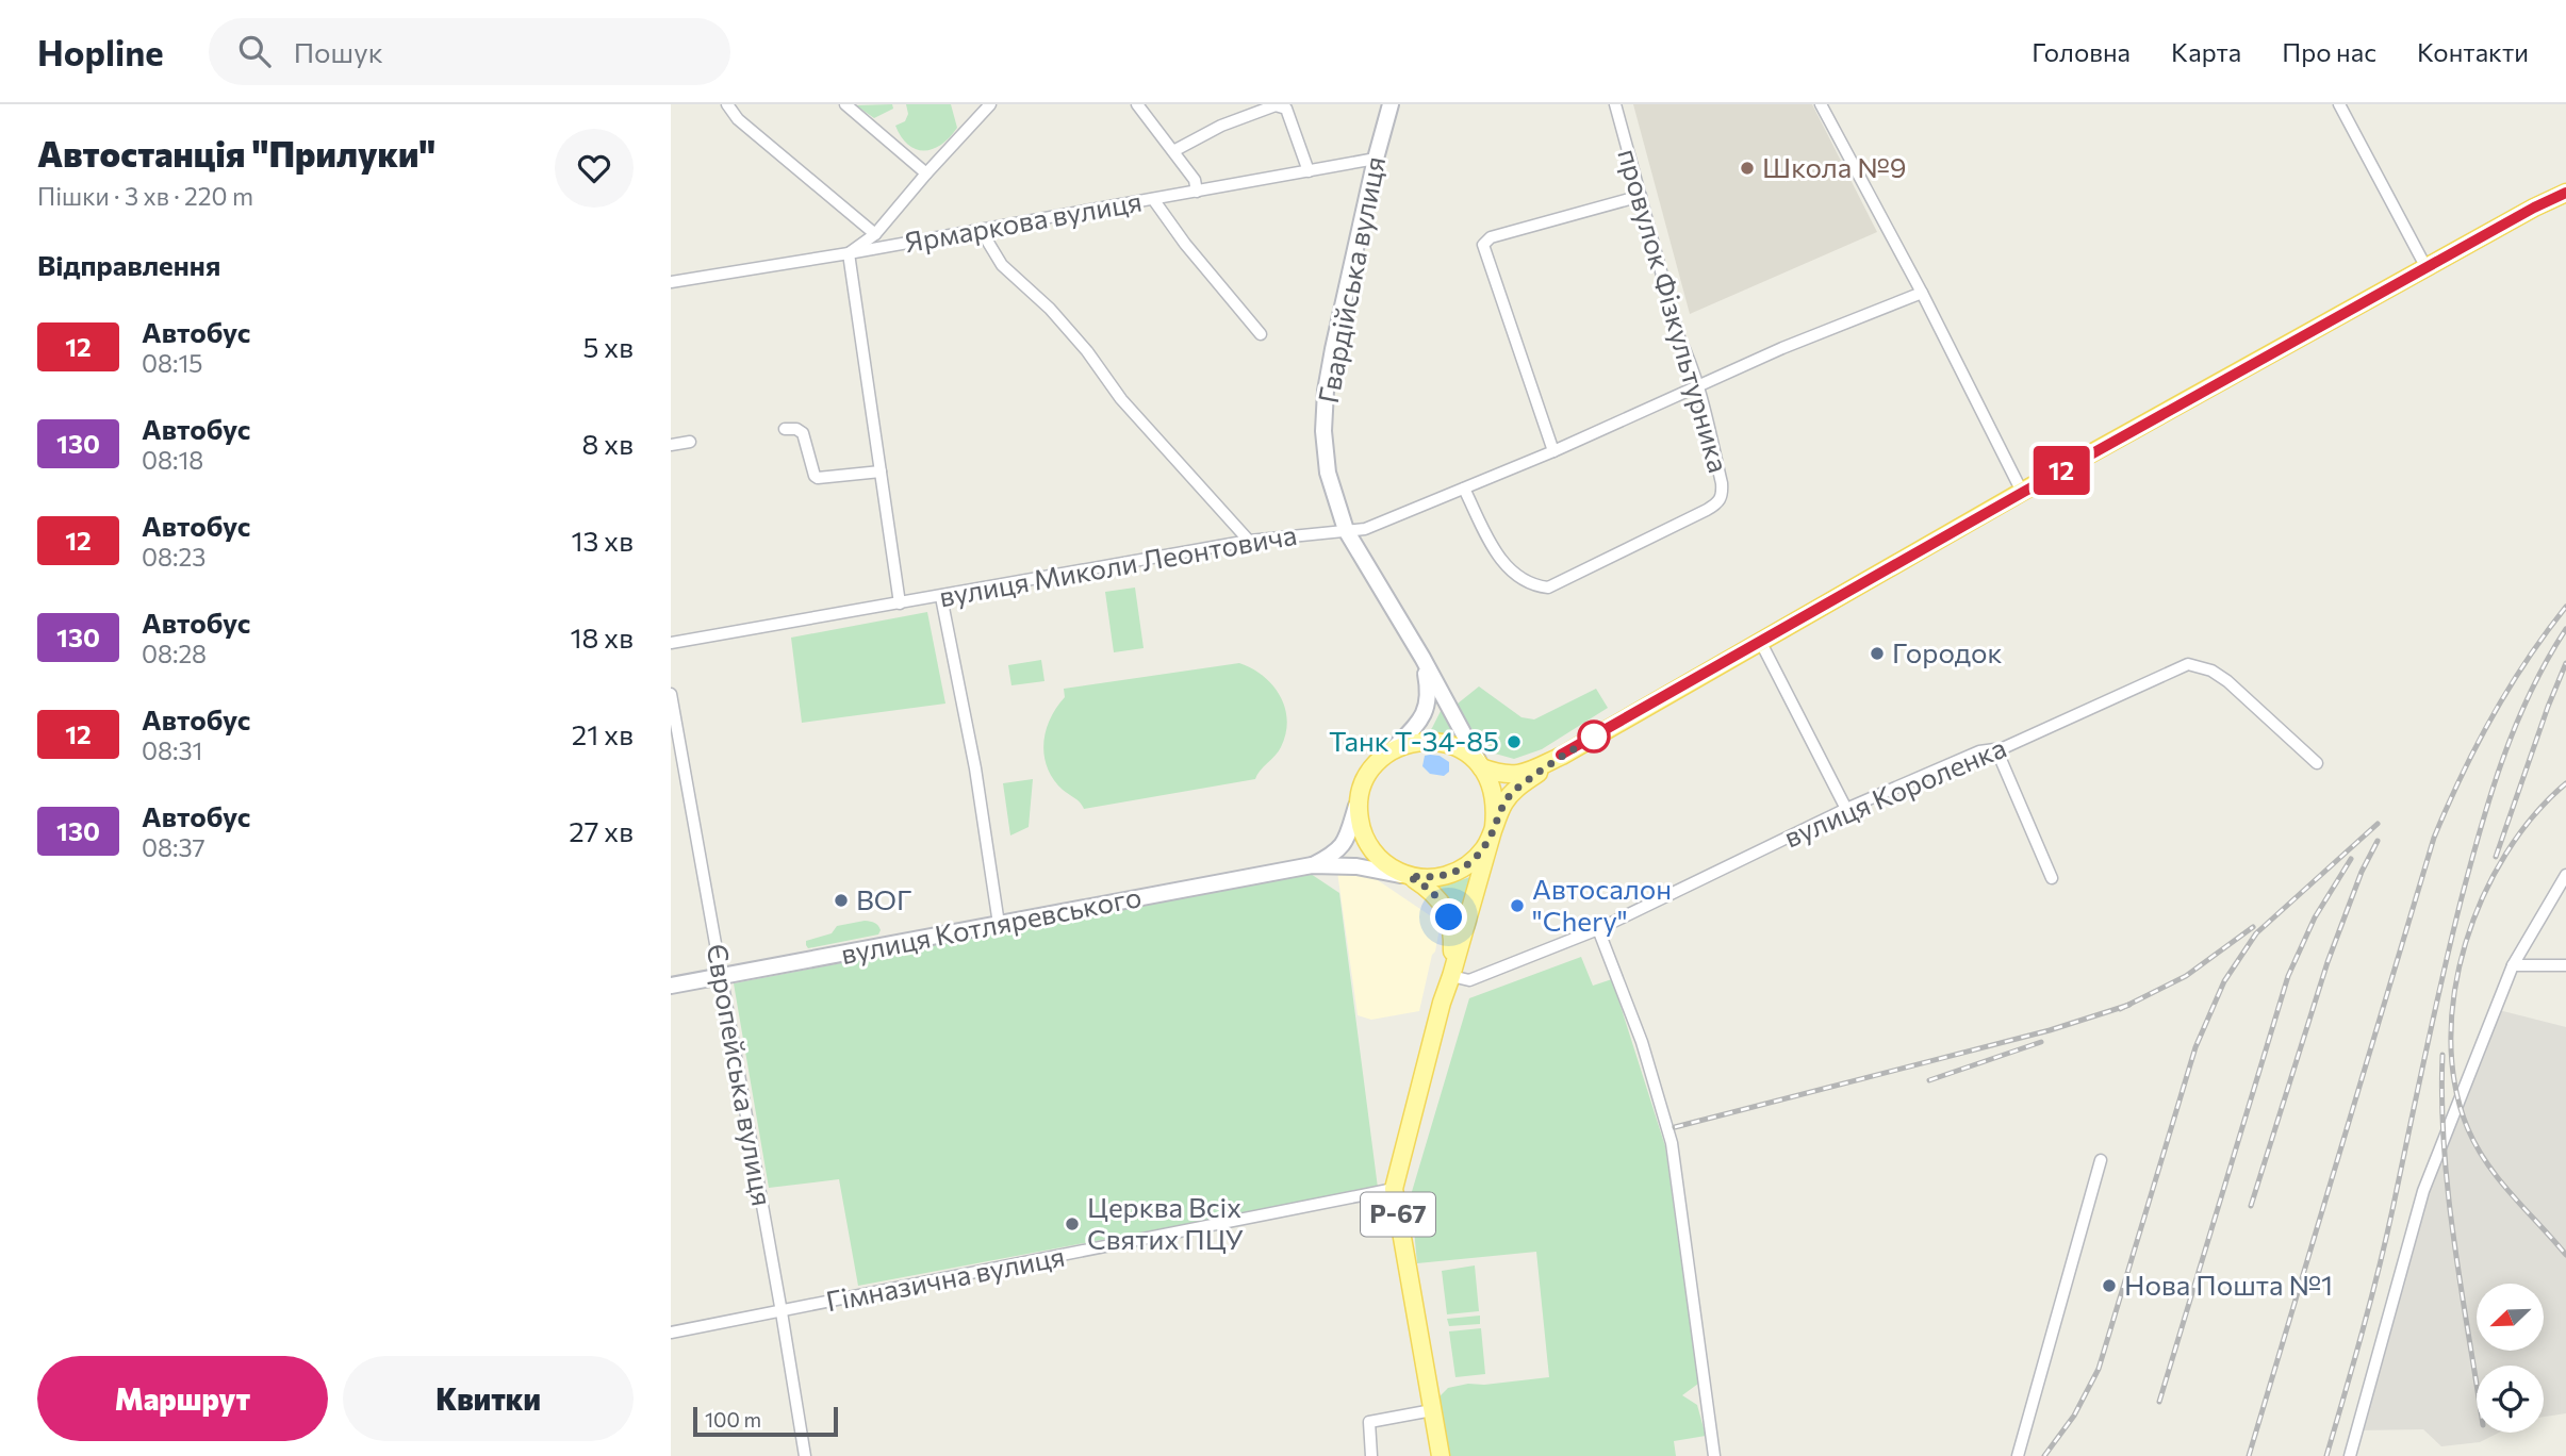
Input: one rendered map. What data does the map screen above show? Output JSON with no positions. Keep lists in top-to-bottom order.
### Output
{
  "streets": {
    "main road": ["Гвардійська вулиця", "вулиця Котляревського", "Р-67"],
    "street": [
      "Ярмаркова вулиця",
      "провулок Фізкультурника",
      "вулиця Миколи Леонтовича",
      "вулиця Короленка",
      "Європейська вулиця",
      "Гімназична вулиця"
    ]
  },
  "crossings": [
    ["Ярмаркова вулиця", "Гвардійська вулиця"],
    ["Гвардійська вулиця", "вулиця Миколи Леонтовича"],
    ["Гвардійська вулиця", "Р-67"],
    ["провулок Фізкультурника", "вулиця Миколи Леонтовича"],
    ["вулиця Короленка", "Р-67"],
    ["вулиця Котляревського", "Європейська вулиця"],
    ["Європейська вулиця", "Гімназична вулиця"],
    ["Р-67", "Гімназична вулиця"]
  ],
  "places": [
    "Школа №9",
    "Городок",
    "Танк Т-34-85",
    "ВОГ",
    "Автосалон \"Chery\"",
    "Церква Всіх Святих ПЦУ",
    "Нова Пошта №1"
  ],
  "lines": ["bus line 12"],
  "scale_bar": "100 m",
  "north": "bottom left",
  "page": {
    "header": "Hopline",
    "search": "Пошук",
    "nav": [
      "Головна",
      "Карта",
      "Про нас",
      "Контакти"
    ],
    "heading": [
      ["Автостанція \"Прилуки\"", "Пішки · 3 хв · 220 m"],
      "Відправлення"
    ],
    "on_map": "12",
    "list": [
      {
        "mark": "12",
        "name": "Автобус",
        "note": "08:15",
        "value": "5 хв"
      },
      {
        "mark": "130",
        "name": "Автобус",
        "note": "08:18",
        "value": "8 хв"
      },
      {
        "mark": "12",
        "name": "Автобус",
        "note": "08:23",
        "value": "13 хв"
      },
      {
        "mark": "130",
        "name": "Автобус",
        "note": "08:28",
        "value": "18 хв"
      },
      {
        "mark": "12",
        "name": "Автобус",
        "note": "08:31",
        "value": "21 хв"
      },
      {
        "mark": "130",
        "name": "Автобус",
        "note": "08:37",
        "value": "27 хв"
      }
    ],
    "buttons": ["Маршрут", "Квитки"],
    "scale": "100 m"
  }
}
